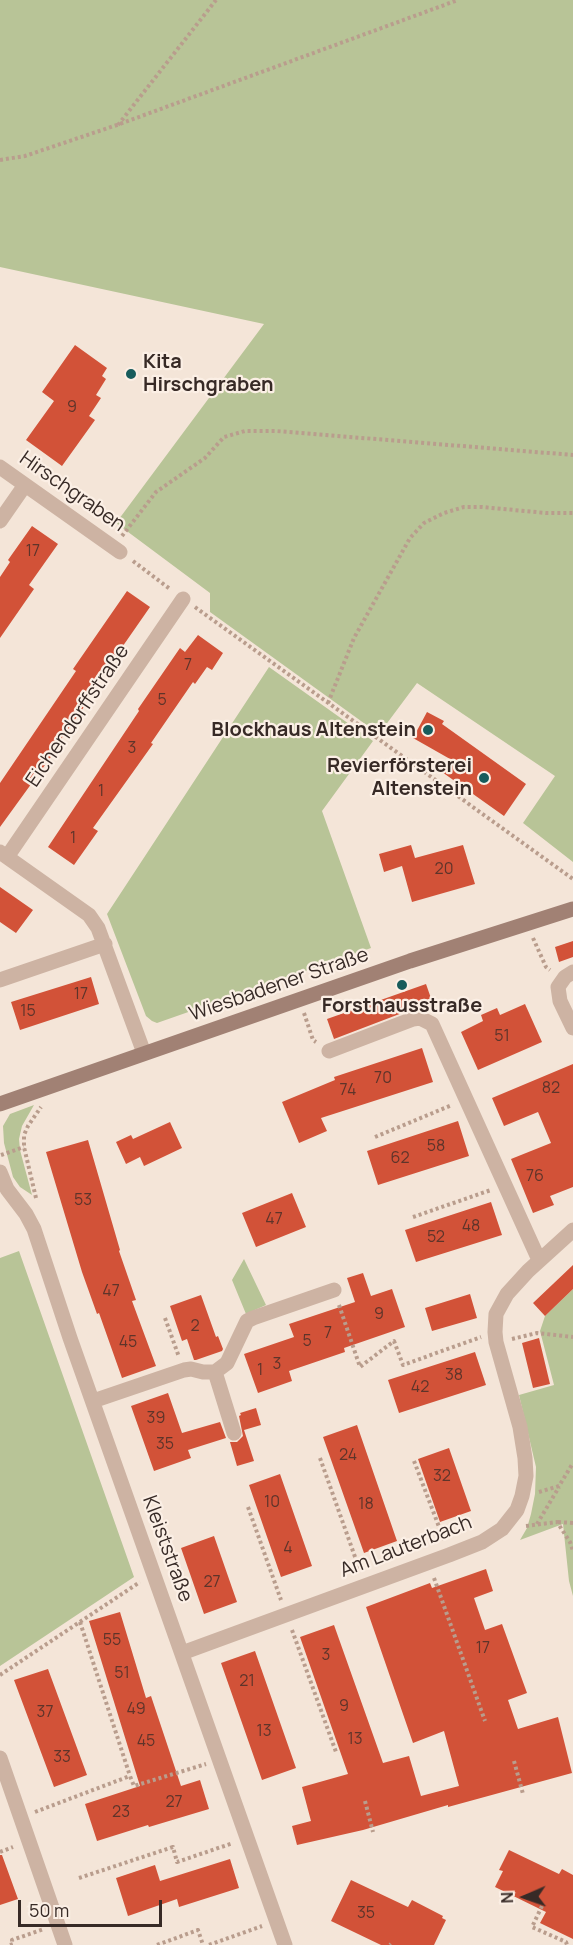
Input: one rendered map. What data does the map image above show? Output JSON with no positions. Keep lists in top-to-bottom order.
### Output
{
  "streets": {
    "main road": ["Wiesbadener Straße"],
    "street": [
      "Hirschgraben",
      "Eichendorffstraße",
      "Am Lauterbach",
      "Kleiststraße"
    ]
  },
  "crossings": [
    ["Am Lauterbach", "Kleiststraße"]
  ],
  "places": [
    "Kita Hirschgraben",
    "Blockhaus Altenstein",
    "Revierförsterei Altenstein",
    "Forsthausstraße"
  ],
  "house_numbers": [
    "9",
    "17",
    "7",
    "5",
    "3",
    "1",
    "1",
    "20",
    "17",
    "15",
    "51",
    "70",
    "82",
    "74",
    "58",
    "62",
    "76",
    "53",
    "47",
    "48",
    "52",
    "47",
    "9",
    "2",
    "7",
    "5",
    "45",
    "3",
    "1",
    "38",
    "42",
    "39",
    "35",
    "24",
    "32",
    "10",
    "18",
    "4",
    "27",
    "55",
    "17",
    "3",
    "51",
    "21",
    "9",
    "49",
    "37",
    "13",
    "13",
    "45",
    "33",
    "27",
    "23",
    "35"
  ],
  "scale_bar": "50 m",
  "north": "left"
}
